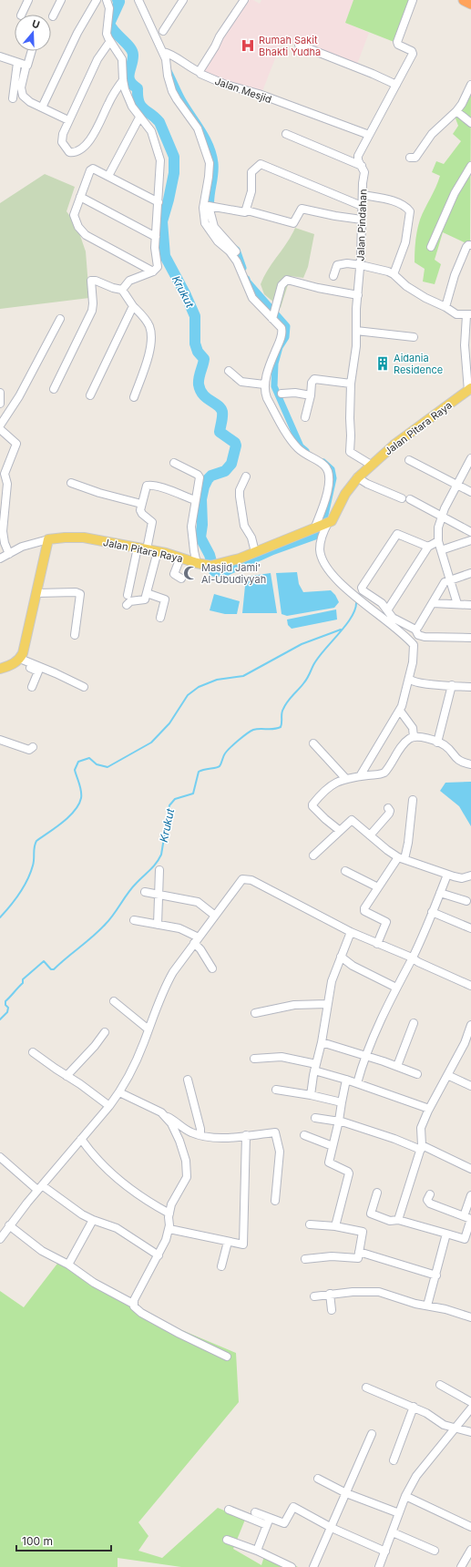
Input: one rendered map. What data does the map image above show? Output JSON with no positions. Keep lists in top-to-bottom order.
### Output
{
  "streets": {
    "main road": ["Jalan Pitara Raya"],
    "street": ["Jalan Mesjid", "Jalan Pindahan"]
  },
  "crossings": [
    ["Jalan Mesjid", "Jalan Pindahan"],
    ["Jalan Pindahan", "Jalan Pitara Raya"]
  ],
  "water": ["Krukut"],
  "places": {
    "hospital": ["Rumah Sakit Bhakti Yudha"],
    "building": ["Aidania Residence"],
    "mosque": ["Masjid Jami' Al-Ubudiyyah"]
  },
  "scale_bar": "100 m",
  "north": "top"
}
